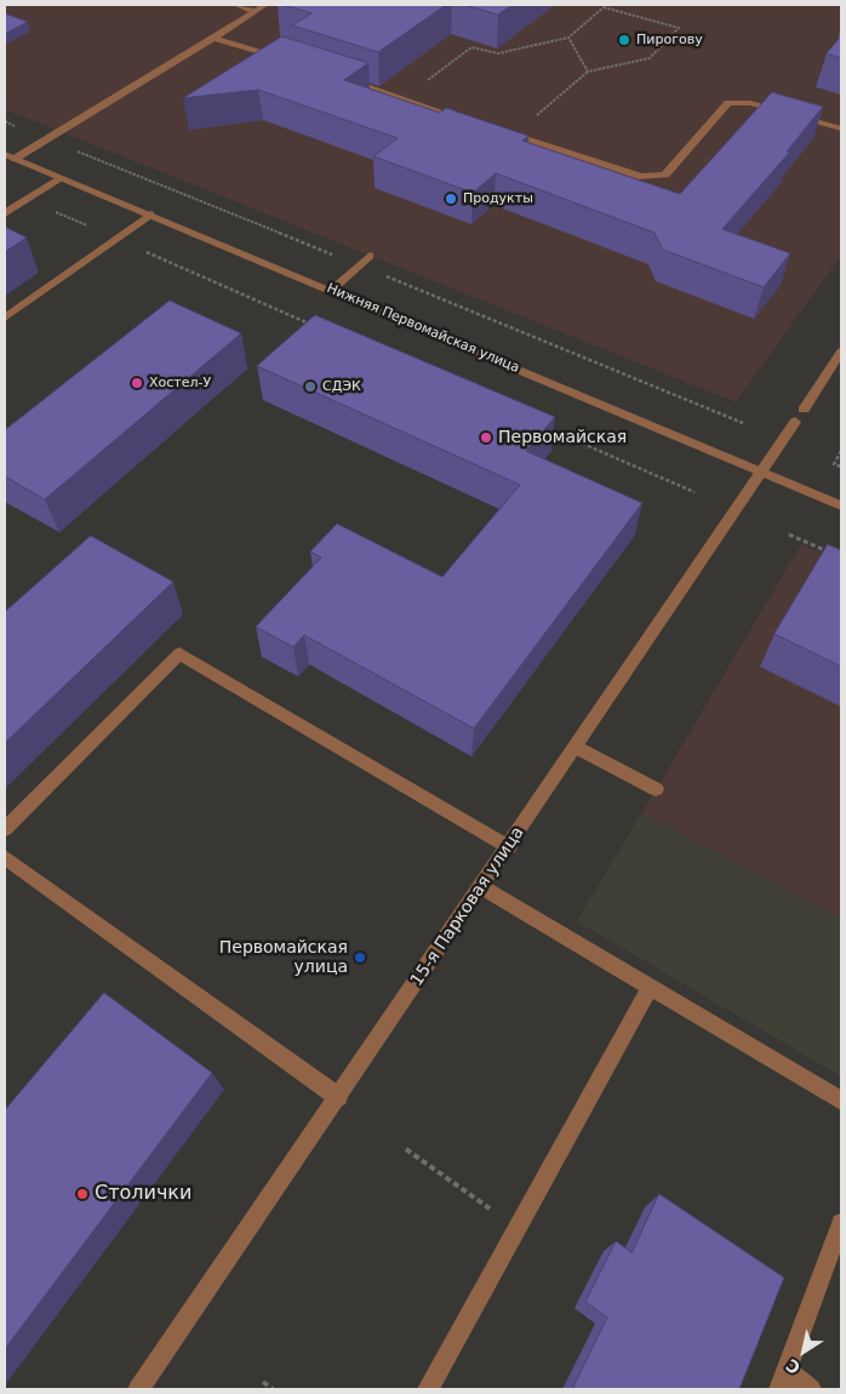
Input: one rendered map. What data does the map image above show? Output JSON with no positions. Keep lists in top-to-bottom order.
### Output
{
  "streets": {
    "street": ["Нижняя Первомайская улица", "15-я Парковая улица"]
  },
  "crossings": [
    ["Нижняя Первомайская улица", "15-я Парковая улица"]
  ],
  "places": [
    "Пирогову",
    "Продукты",
    "Хостел-У",
    "СДЭК",
    "Первомайская",
    "Первомайская улица",
    "Столички"
  ],
  "north": "bottom left"
}
